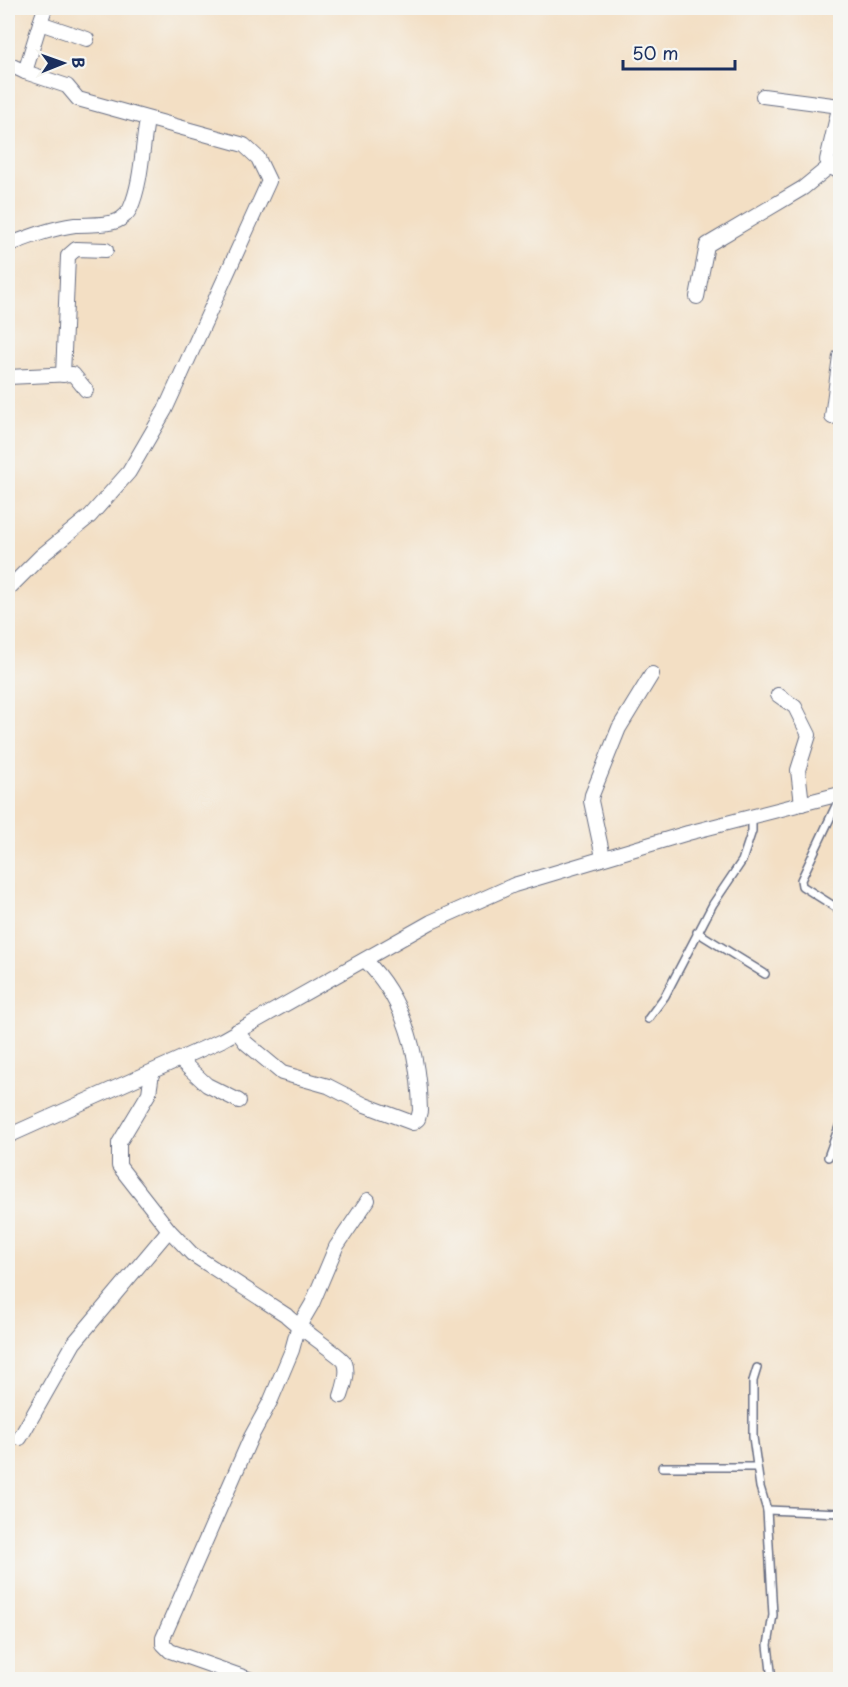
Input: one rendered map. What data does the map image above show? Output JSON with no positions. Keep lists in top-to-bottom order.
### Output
{
  "scale_bar": "50 m",
  "north": "right"
}
